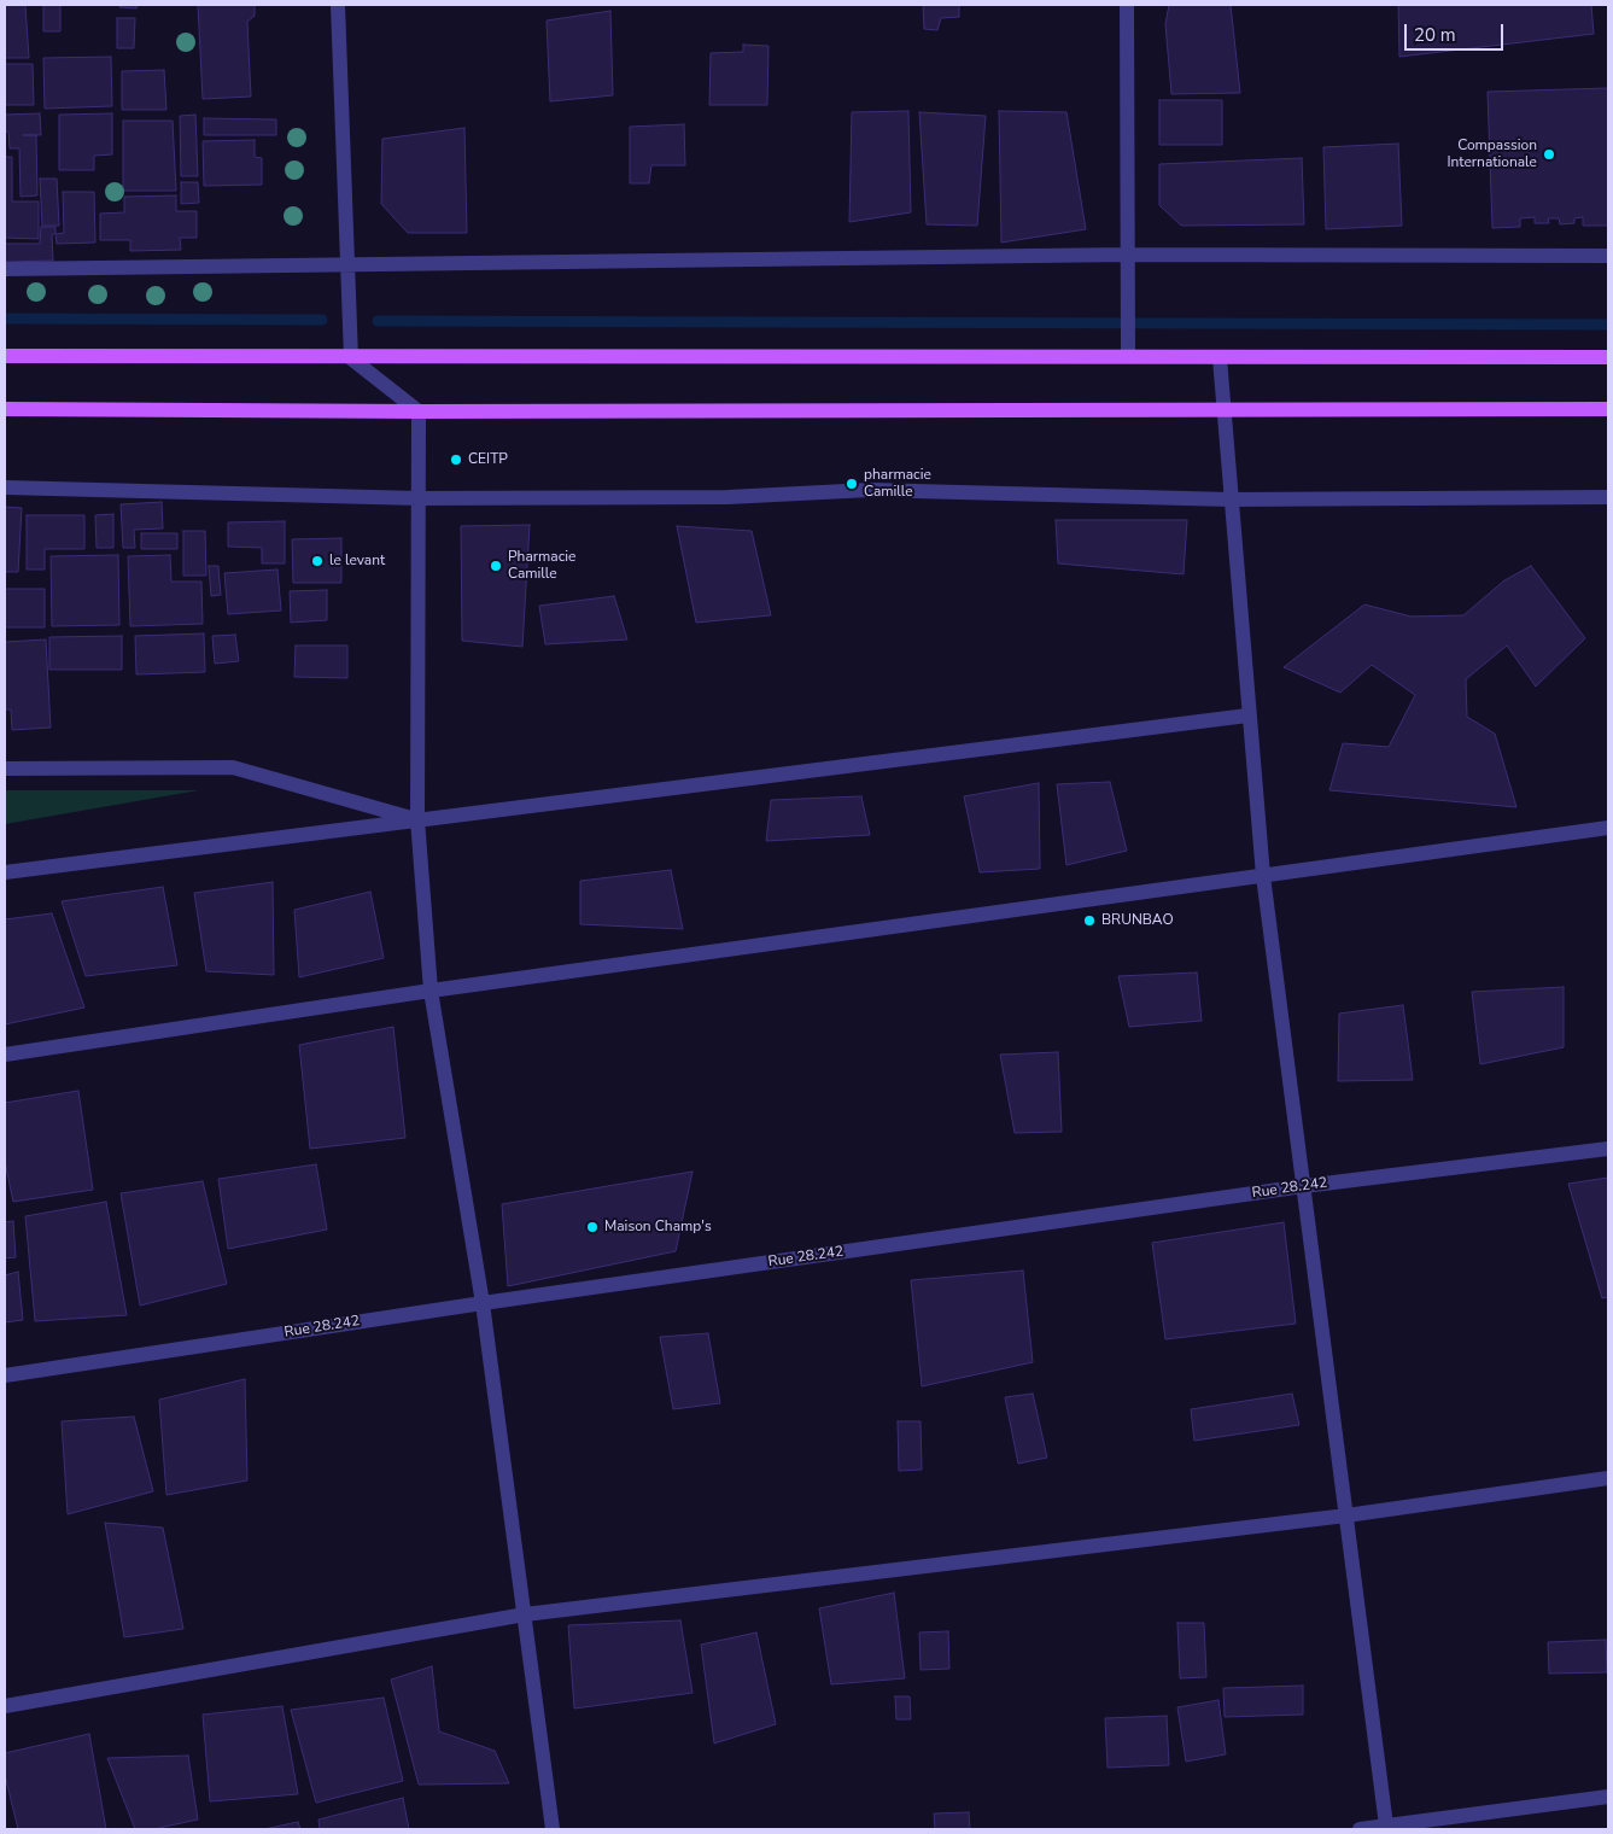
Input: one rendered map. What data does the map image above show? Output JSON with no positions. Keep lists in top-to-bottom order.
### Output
{
  "streets": {
    "street": ["Rue 28.242"]
  },
  "places": [
    "Compassion Internationale",
    "CEITP",
    "pharmacie Camille",
    "le levant",
    "Pharmacie Camille",
    "BRUNBAO",
    "Maison Champ's"
  ],
  "scale_bar": "20 m"
}
